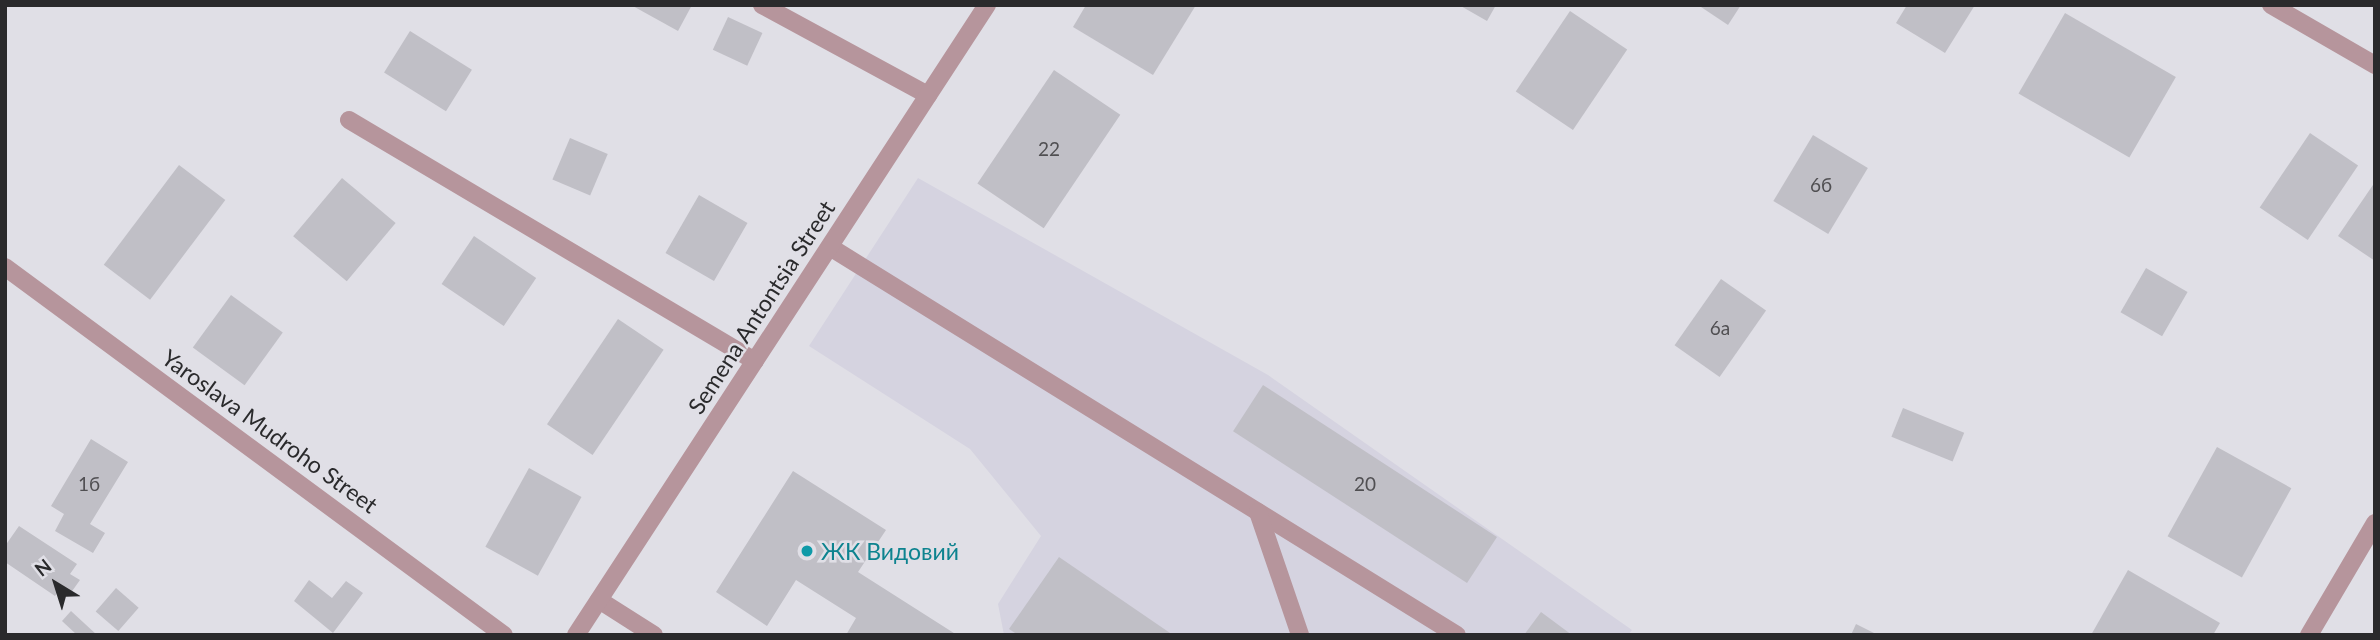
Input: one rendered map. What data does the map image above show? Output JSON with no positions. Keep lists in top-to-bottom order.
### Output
{
  "streets": {
    "street": ["Semena Antontsia Street", "Yaroslava Mudroho Street"]
  },
  "places": ["ЖК Видовий"],
  "house_numbers": [
    "22",
    "6б",
    "6а",
    "1б",
    "20"
  ],
  "north": "top left"
}
